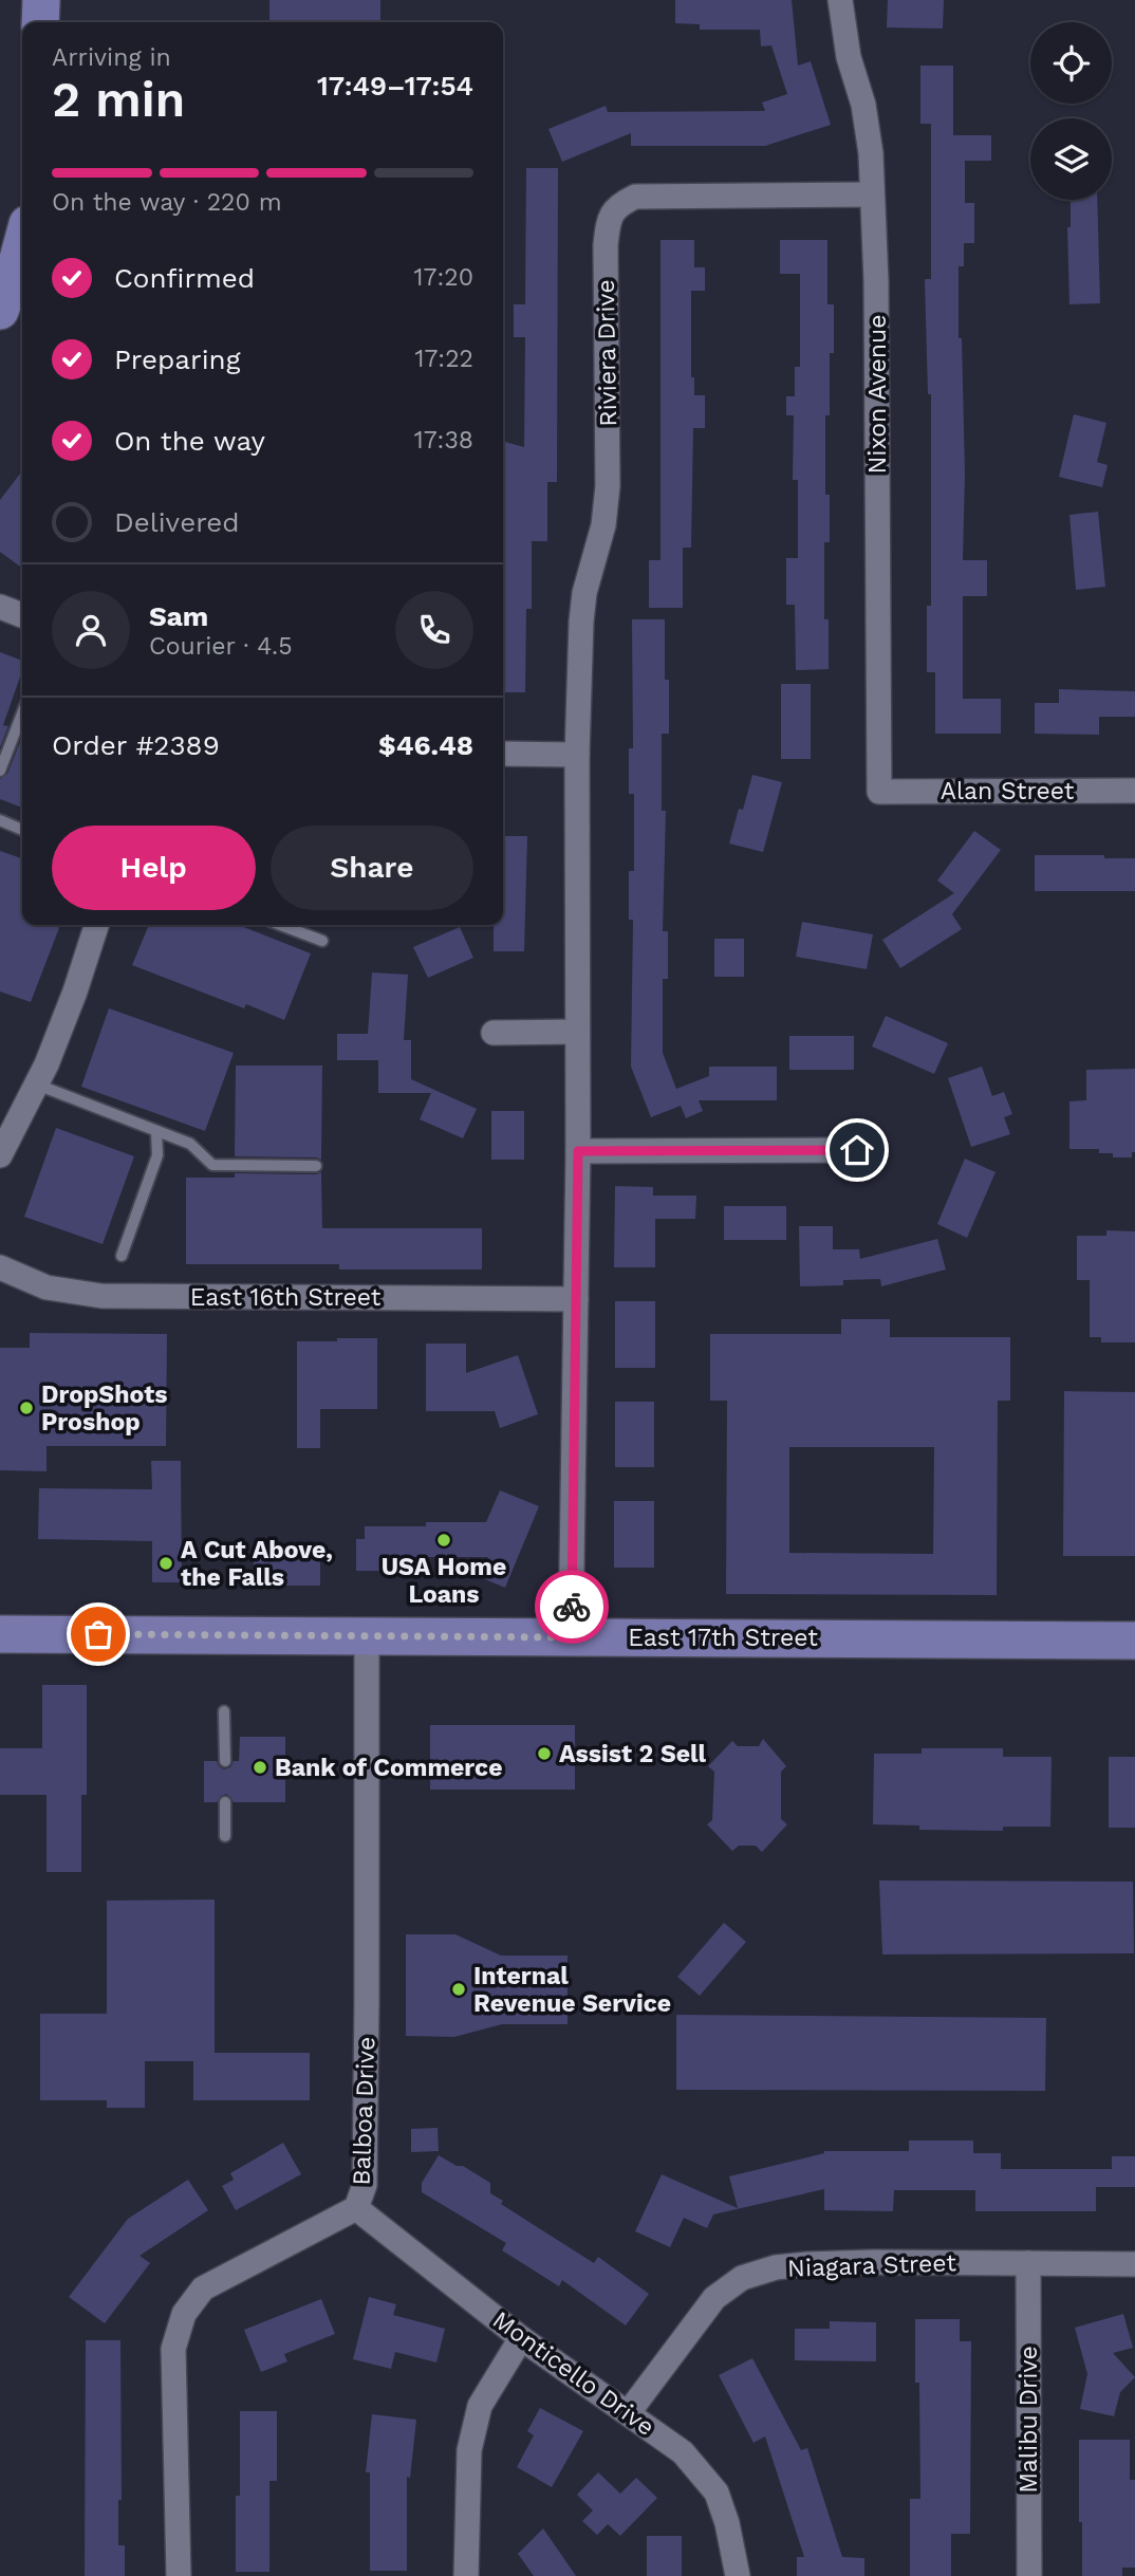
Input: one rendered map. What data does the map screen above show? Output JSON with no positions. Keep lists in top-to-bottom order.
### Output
{
  "streets": {
    "main road": ["East 17th Street"],
    "street": [
      "Riviera Drive",
      "Nixon Avenue",
      "Alan Street",
      "East 16th Street",
      "Balboa Drive",
      "Niagara Street",
      "Monticello Drive",
      "Malibu Drive"
    ]
  },
  "crossings": [
    ["Riviera Drive", "Nixon Avenue"],
    ["Riviera Drive", "East 16th Street"],
    ["Riviera Drive", "East 17th Street"],
    ["Nixon Avenue", "Alan Street"],
    ["East 17th Street", "Balboa Drive"],
    ["Balboa Drive", "Monticello Drive"],
    ["Niagara Street", "Monticello Drive"],
    ["Niagara Street", "Malibu Drive"]
  ],
  "places": [
    "DropShots Proshop",
    "USA Home Loans",
    "A Cut Above, the Falls",
    "Assist 2 Sell",
    "Bank of Commerce",
    "Internal Revenue Service"
  ],
  "page": {
    "heading": ["2 min", "Arriving in", "17:49–17:54"],
    "panel": [
      "Sam",
      "Courier · 4.5",
      "Order #2389",
      "$46.48"
    ],
    "bar": "On the way · 220 m",
    "list": [
      ["Confirmed", "17:20"],
      ["Preparing", "17:22"],
      ["On the way", "17:38"],
      "Delivered"
    ],
    "buttons": ["Help", "Share"]
  }
}
